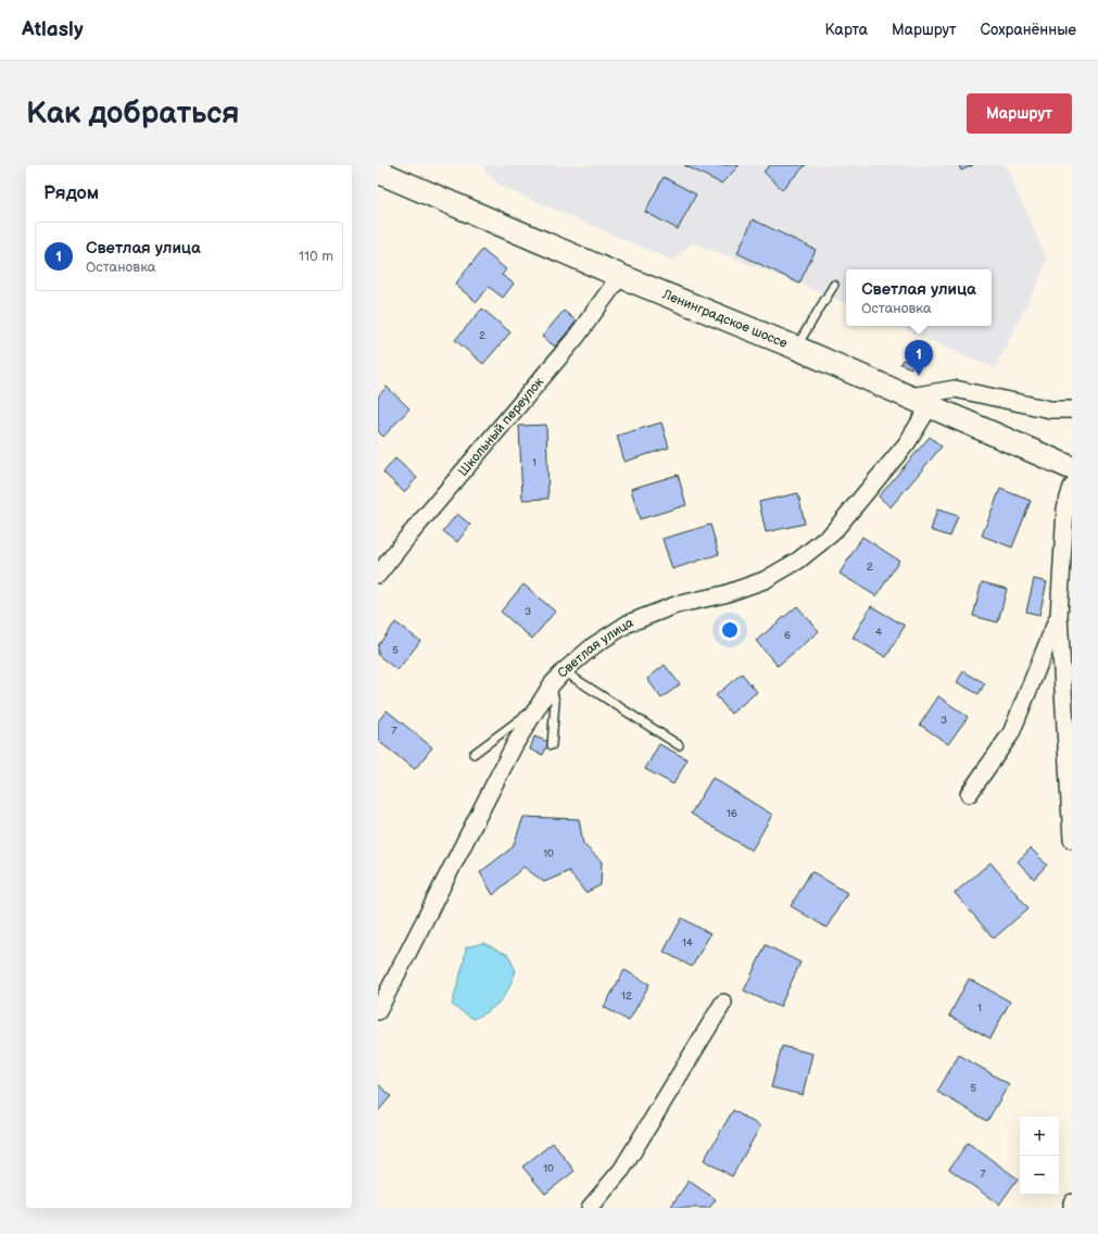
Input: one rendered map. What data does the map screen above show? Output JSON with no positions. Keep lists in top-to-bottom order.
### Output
{
  "streets": {
    "main road": ["Ленинградское шоссе"],
    "street": ["Школьный переулок", "Светлая улица"]
  },
  "crossings": [
    ["Ленинградское шоссе", "Школьный переулок"],
    ["Ленинградское шоссе", "Светлая улица"]
  ],
  "house_numbers": [
    "2",
    "1",
    "2",
    "3",
    "4",
    "6",
    "5",
    "3",
    "7",
    "16",
    "10",
    "14",
    "12",
    "1",
    "5",
    "10",
    "7"
  ],
  "page": {
    "header": "Atlasly",
    "nav": ["Карта", "Маршрут", "Сохранённые"],
    "buttons": "Маршрут",
    "title": "Как добраться",
    "heading": "Рядом",
    "list": [
      {
        "mark": "1",
        "name": "Светлая улица",
        "note": "Остановка",
        "value": "110 m"
      }
    ],
    "popup": ["Светлая улица", "Остановка"],
    "pins": "1",
    "map_buttons": ["+", "−"]
  }
}
